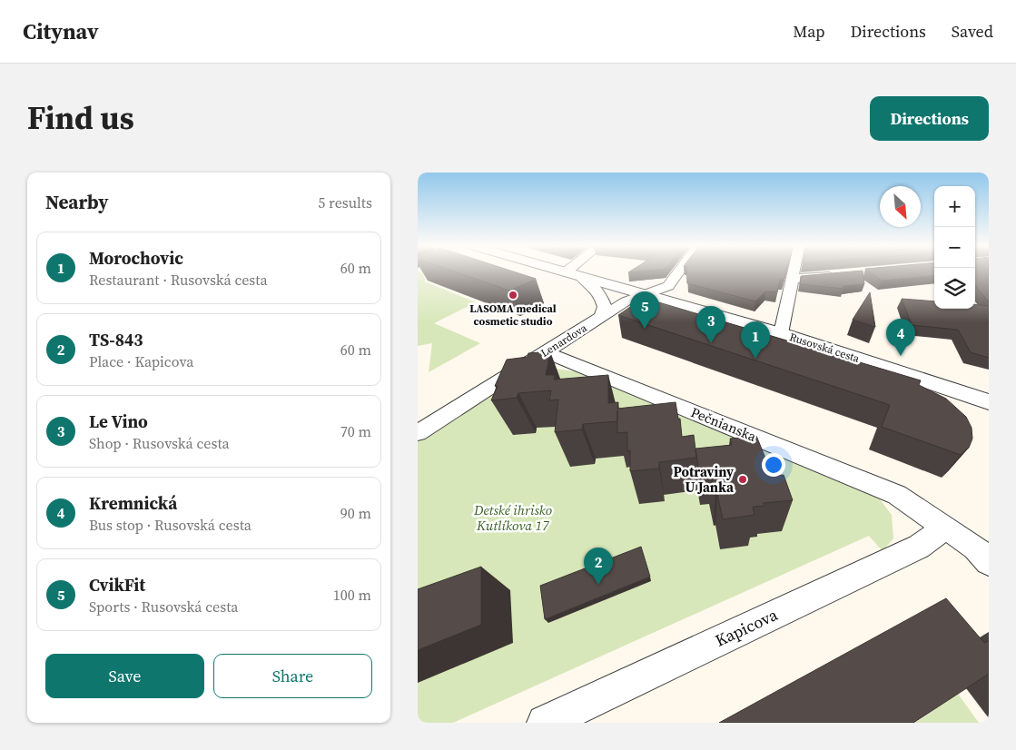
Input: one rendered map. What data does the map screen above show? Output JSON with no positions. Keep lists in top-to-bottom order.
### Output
{
  "streets": {
    "street": [
      "Lenardova",
      "Rusovská cesta",
      "Pečnianska",
      "Kapicova"
    ]
  },
  "crossings": [
    ["Lenardova", "Rusovská cesta"],
    ["Lenardova", "Pečnianska"],
    ["Pečnianska", "Kapicova"]
  ],
  "parks": ["Detské ihrisko Kutlíkova 17"],
  "places": ["LASOMA medical cosmetic studio", "Potraviny U Janka"],
  "north": "bottom right",
  "page": {
    "header": "Citynav",
    "nav": ["Map", "Directions", "Saved"],
    "title": "Find us",
    "buttons": [
      "Directions",
      ["Save", "Share"]
    ],
    "heading": ["Nearby", "5 results"],
    "map_buttons": ["+", "−"],
    "list": [
      {
        "mark": "1",
        "name": "Morochovic",
        "note": "Restaurant · Rusovská cesta",
        "value": "60 m"
      },
      {
        "mark": "2",
        "name": "TS-843",
        "note": "Place · Kapicova",
        "value": "60 m"
      },
      {
        "mark": "3",
        "name": "Le Vino",
        "note": "Shop · Rusovská cesta",
        "value": "70 m"
      },
      {
        "mark": "4",
        "name": "Kremnická",
        "note": "Bus stop · Rusovská cesta",
        "value": "90 m"
      },
      {
        "mark": "5",
        "name": "CvikFit",
        "note": "Sports · Rusovská cesta",
        "value": "100 m"
      }
    ],
    "pins": [
      "5",
      "3",
      "4",
      "1",
      "2"
    ]
  }
}
